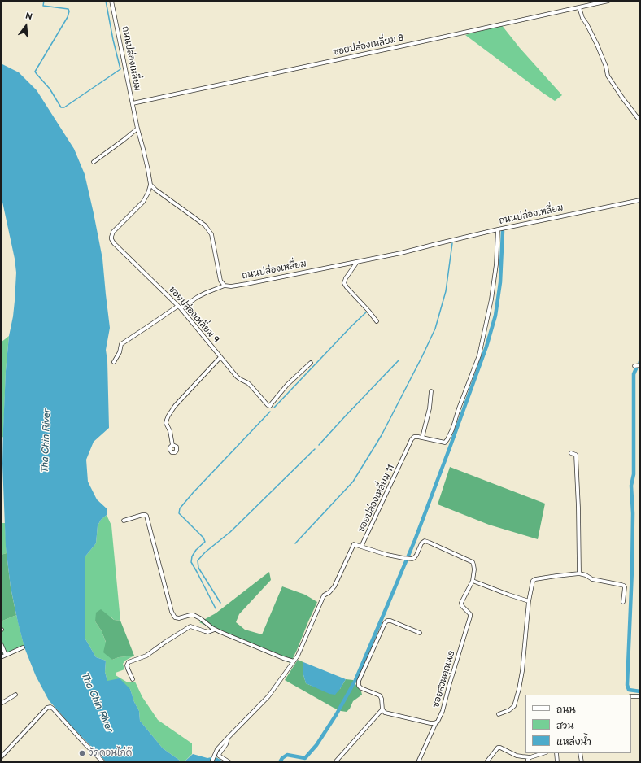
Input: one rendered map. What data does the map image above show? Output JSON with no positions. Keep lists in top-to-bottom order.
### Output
{
  "streets": {
    "street": [
      "ซอยปล่องเหลี่ยม 8",
      "ถนนปล่องเหลี่ยม",
      "ซอยปล่องเหลี่ยม 9",
      "ซอยปล่องเหลี่ยม 11",
      "ซอยสวนคุณพร"
    ]
  },
  "crossings": [
    ["ซอยปล่องเหลี่ยม 8", "ถนนปล่องเหลี่ยม"],
    ["ถนนปล่องเหลี่ยม", "ซอยปล่องเหลี่ยม 9"],
    ["ซอยปล่องเหลี่ยม 11", "ซอยสวนคุณพร"]
  ],
  "water": ["Tha Chin River"],
  "places": ["วัดดอนไก่ดี"],
  "legend": ["ถนน", "สวน", "แหล่งน้ำ"],
  "north": "top"
}
